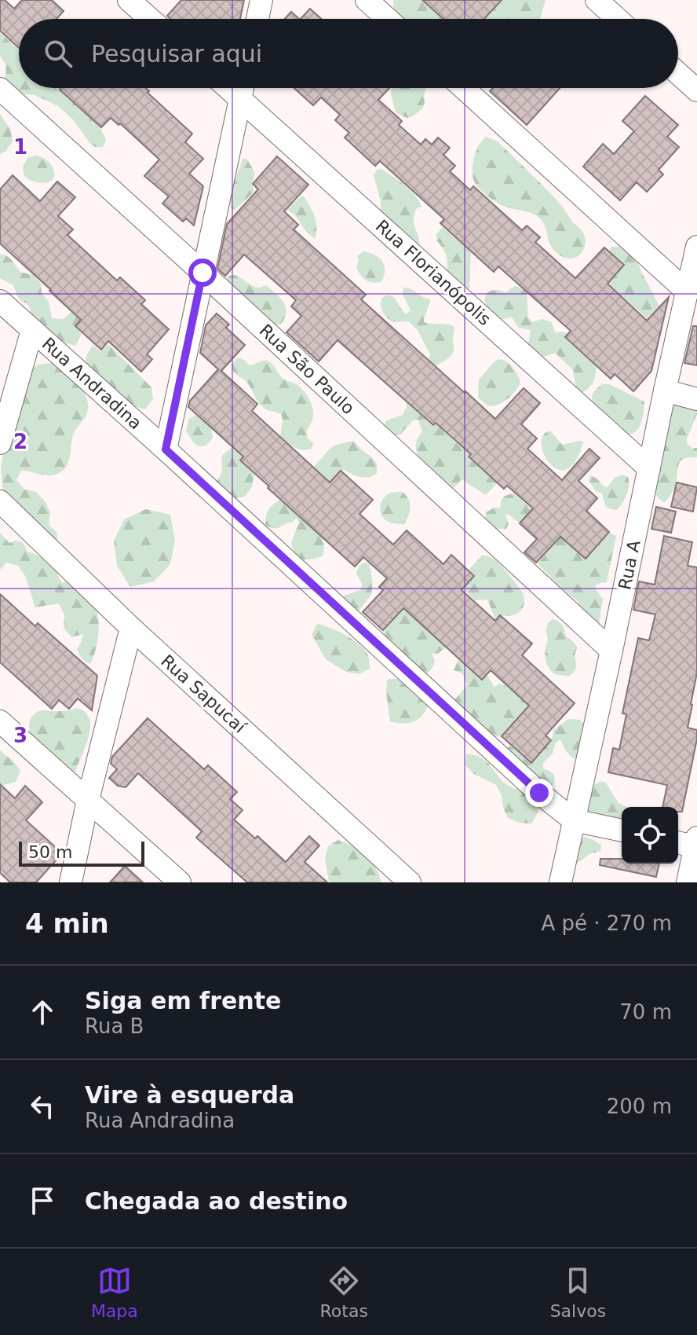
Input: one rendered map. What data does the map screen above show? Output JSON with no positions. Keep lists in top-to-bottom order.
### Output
{
  "streets": {
    "street": [
      "Rua Florianópolis",
      "Rua São Paulo",
      "Rua Andradina",
      "Rua A",
      "Rua Sapucaí"
    ]
  },
  "crossings": [
    ["Rua Florianópolis", "Rua A"],
    ["Rua São Paulo", "Rua A"],
    ["Rua Andradina", "Rua A"]
  ],
  "scale_bar": "50 m",
  "page": {
    "search": "Pesquisar aqui",
    "scale": "50 m",
    "heading": ["4 min", "A pé · 270 m"],
    "list": [
      ["Siga em frente", "Rua B", "70 m"],
      ["Vire à esquerda", "Rua Andradina", "200 m"],
      "Chegada ao destino"
    ],
    "nav": ["Mapa", "Rotas", "Salvos"]
  },
  "grid": {
    "rows": ["1", "2", "3"]
  }
}
